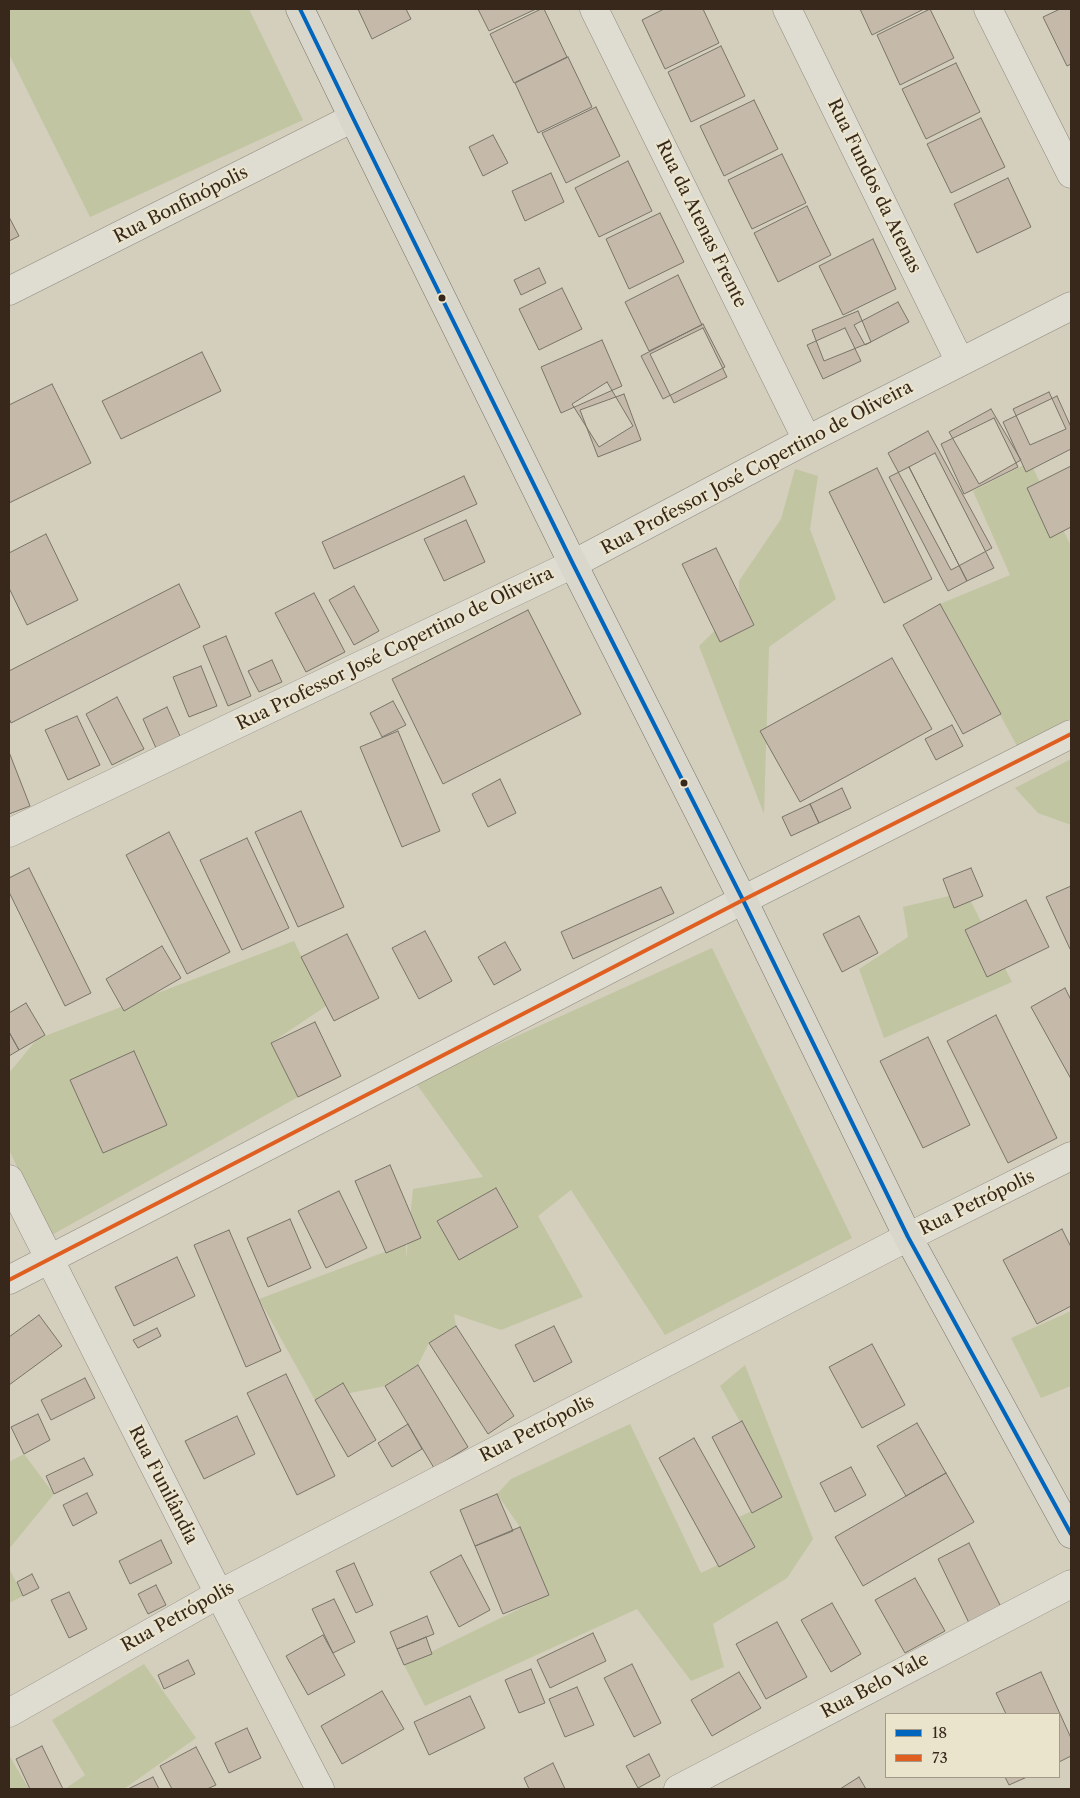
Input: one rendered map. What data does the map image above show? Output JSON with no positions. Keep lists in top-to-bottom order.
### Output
{
  "streets": {
    "street": [
      "Rua Fundos da Atenas",
      "Rua Bonfinópolis",
      "Rua da Atenas Frente",
      "Rua Professor José Copertino de Oliveira",
      "Rua Petrópolis",
      "Rua Funilândia",
      "Rua Belo Vale"
    ]
  },
  "crossings": [
    ["Rua Fundos da Atenas", "Rua Professor José Copertino de Oliveira"],
    ["Rua da Atenas Frente", "Rua Professor José Copertino de Oliveira"],
    ["Rua Petrópolis", "Rua Funilândia"]
  ],
  "lines": ["transit line 18", "transit line 73"],
  "legend": ["18", "73"]
}
